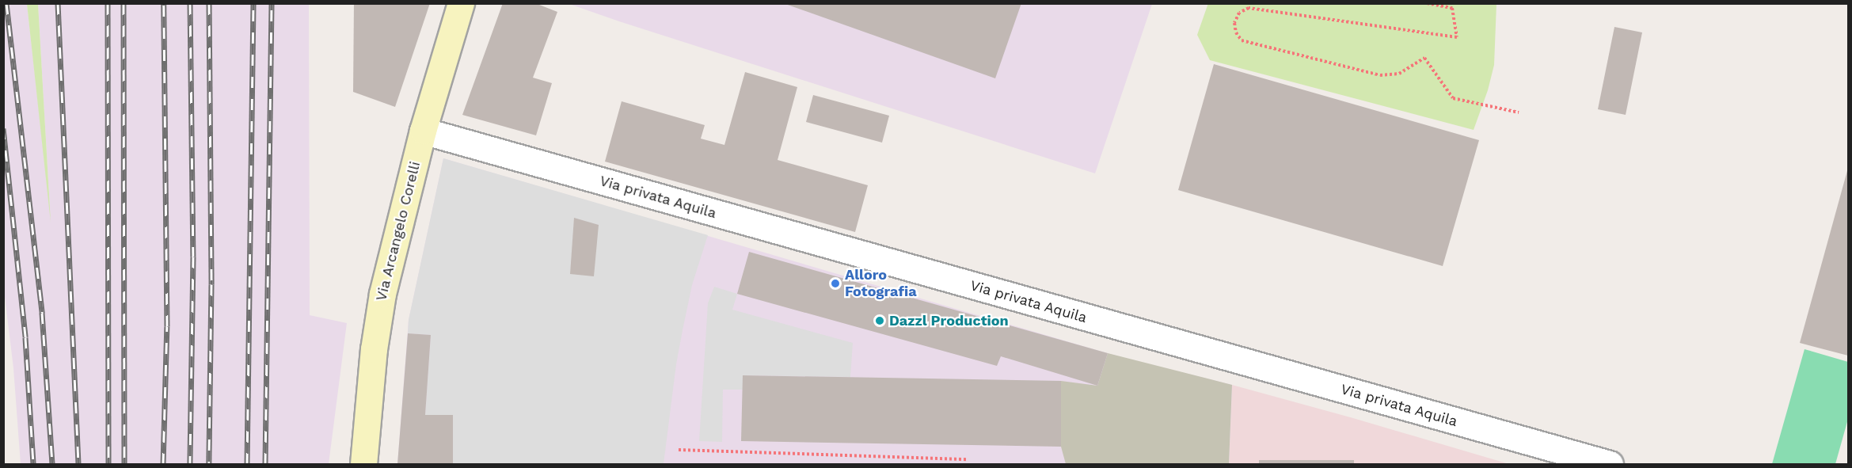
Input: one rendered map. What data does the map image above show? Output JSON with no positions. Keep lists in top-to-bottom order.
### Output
{
  "streets": {
    "street": ["Via privata Aquila", "Via Arcangelo Corelli"]
  },
  "crossings": [
    ["Via privata Aquila", "Via Arcangelo Corelli"]
  ],
  "places": ["Alloro Fotografia", "Dazzl Production"]
}
